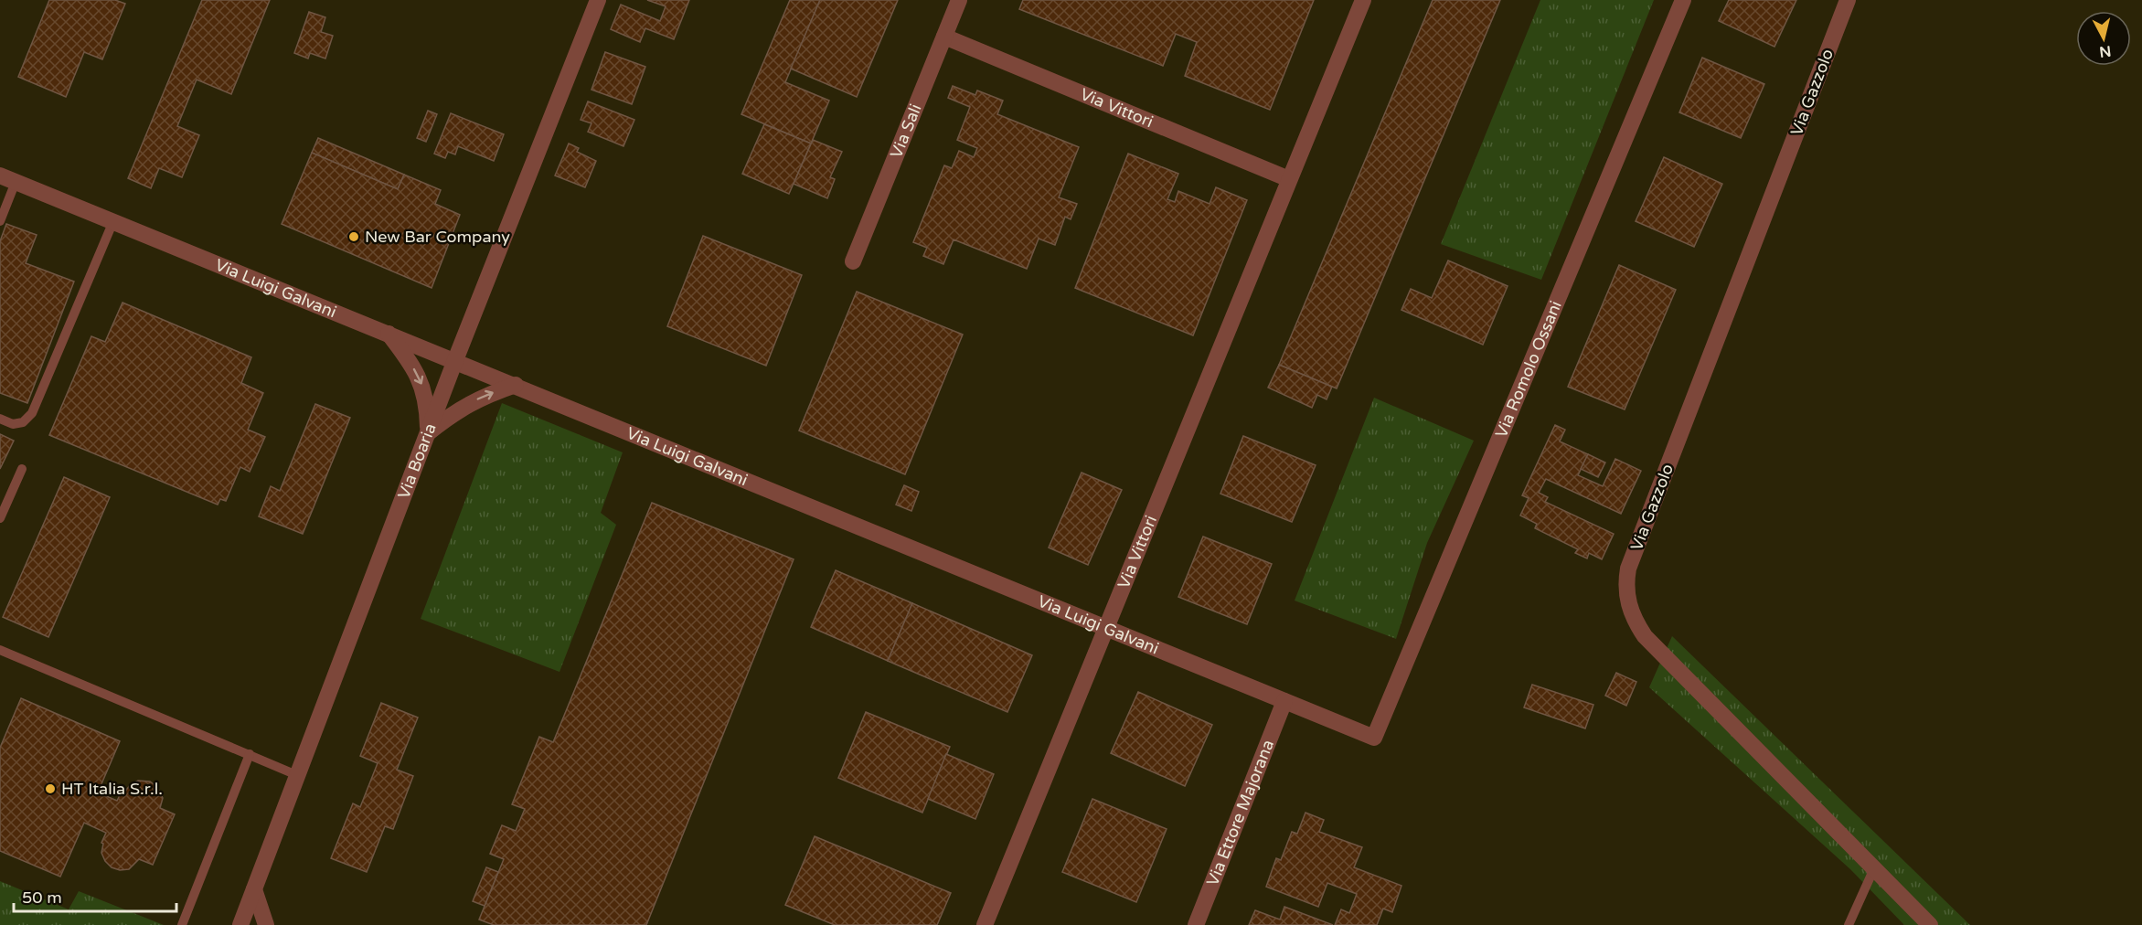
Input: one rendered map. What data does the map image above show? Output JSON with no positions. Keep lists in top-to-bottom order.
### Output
{
  "streets": {
    "street": [
      "Via Gazzolo",
      "Via Vittori",
      "Via Sali",
      "Via Luigi Galvani",
      "Via Romolo Ossani",
      "Via Boaria",
      "Via Ettore Majorana"
    ]
  },
  "crossings": [
    ["Via Vittori", "Via Sali"],
    ["Via Vittori", "Via Luigi Galvani"],
    ["Via Luigi Galvani", "Via Romolo Ossani"],
    ["Via Luigi Galvani", "Via Boaria"],
    ["Via Luigi Galvani", "Via Ettore Majorana"]
  ],
  "places": ["New Bar Company", "HT Italia S.r.l."],
  "scale_bar": "50 m",
  "north": "bottom"
}
